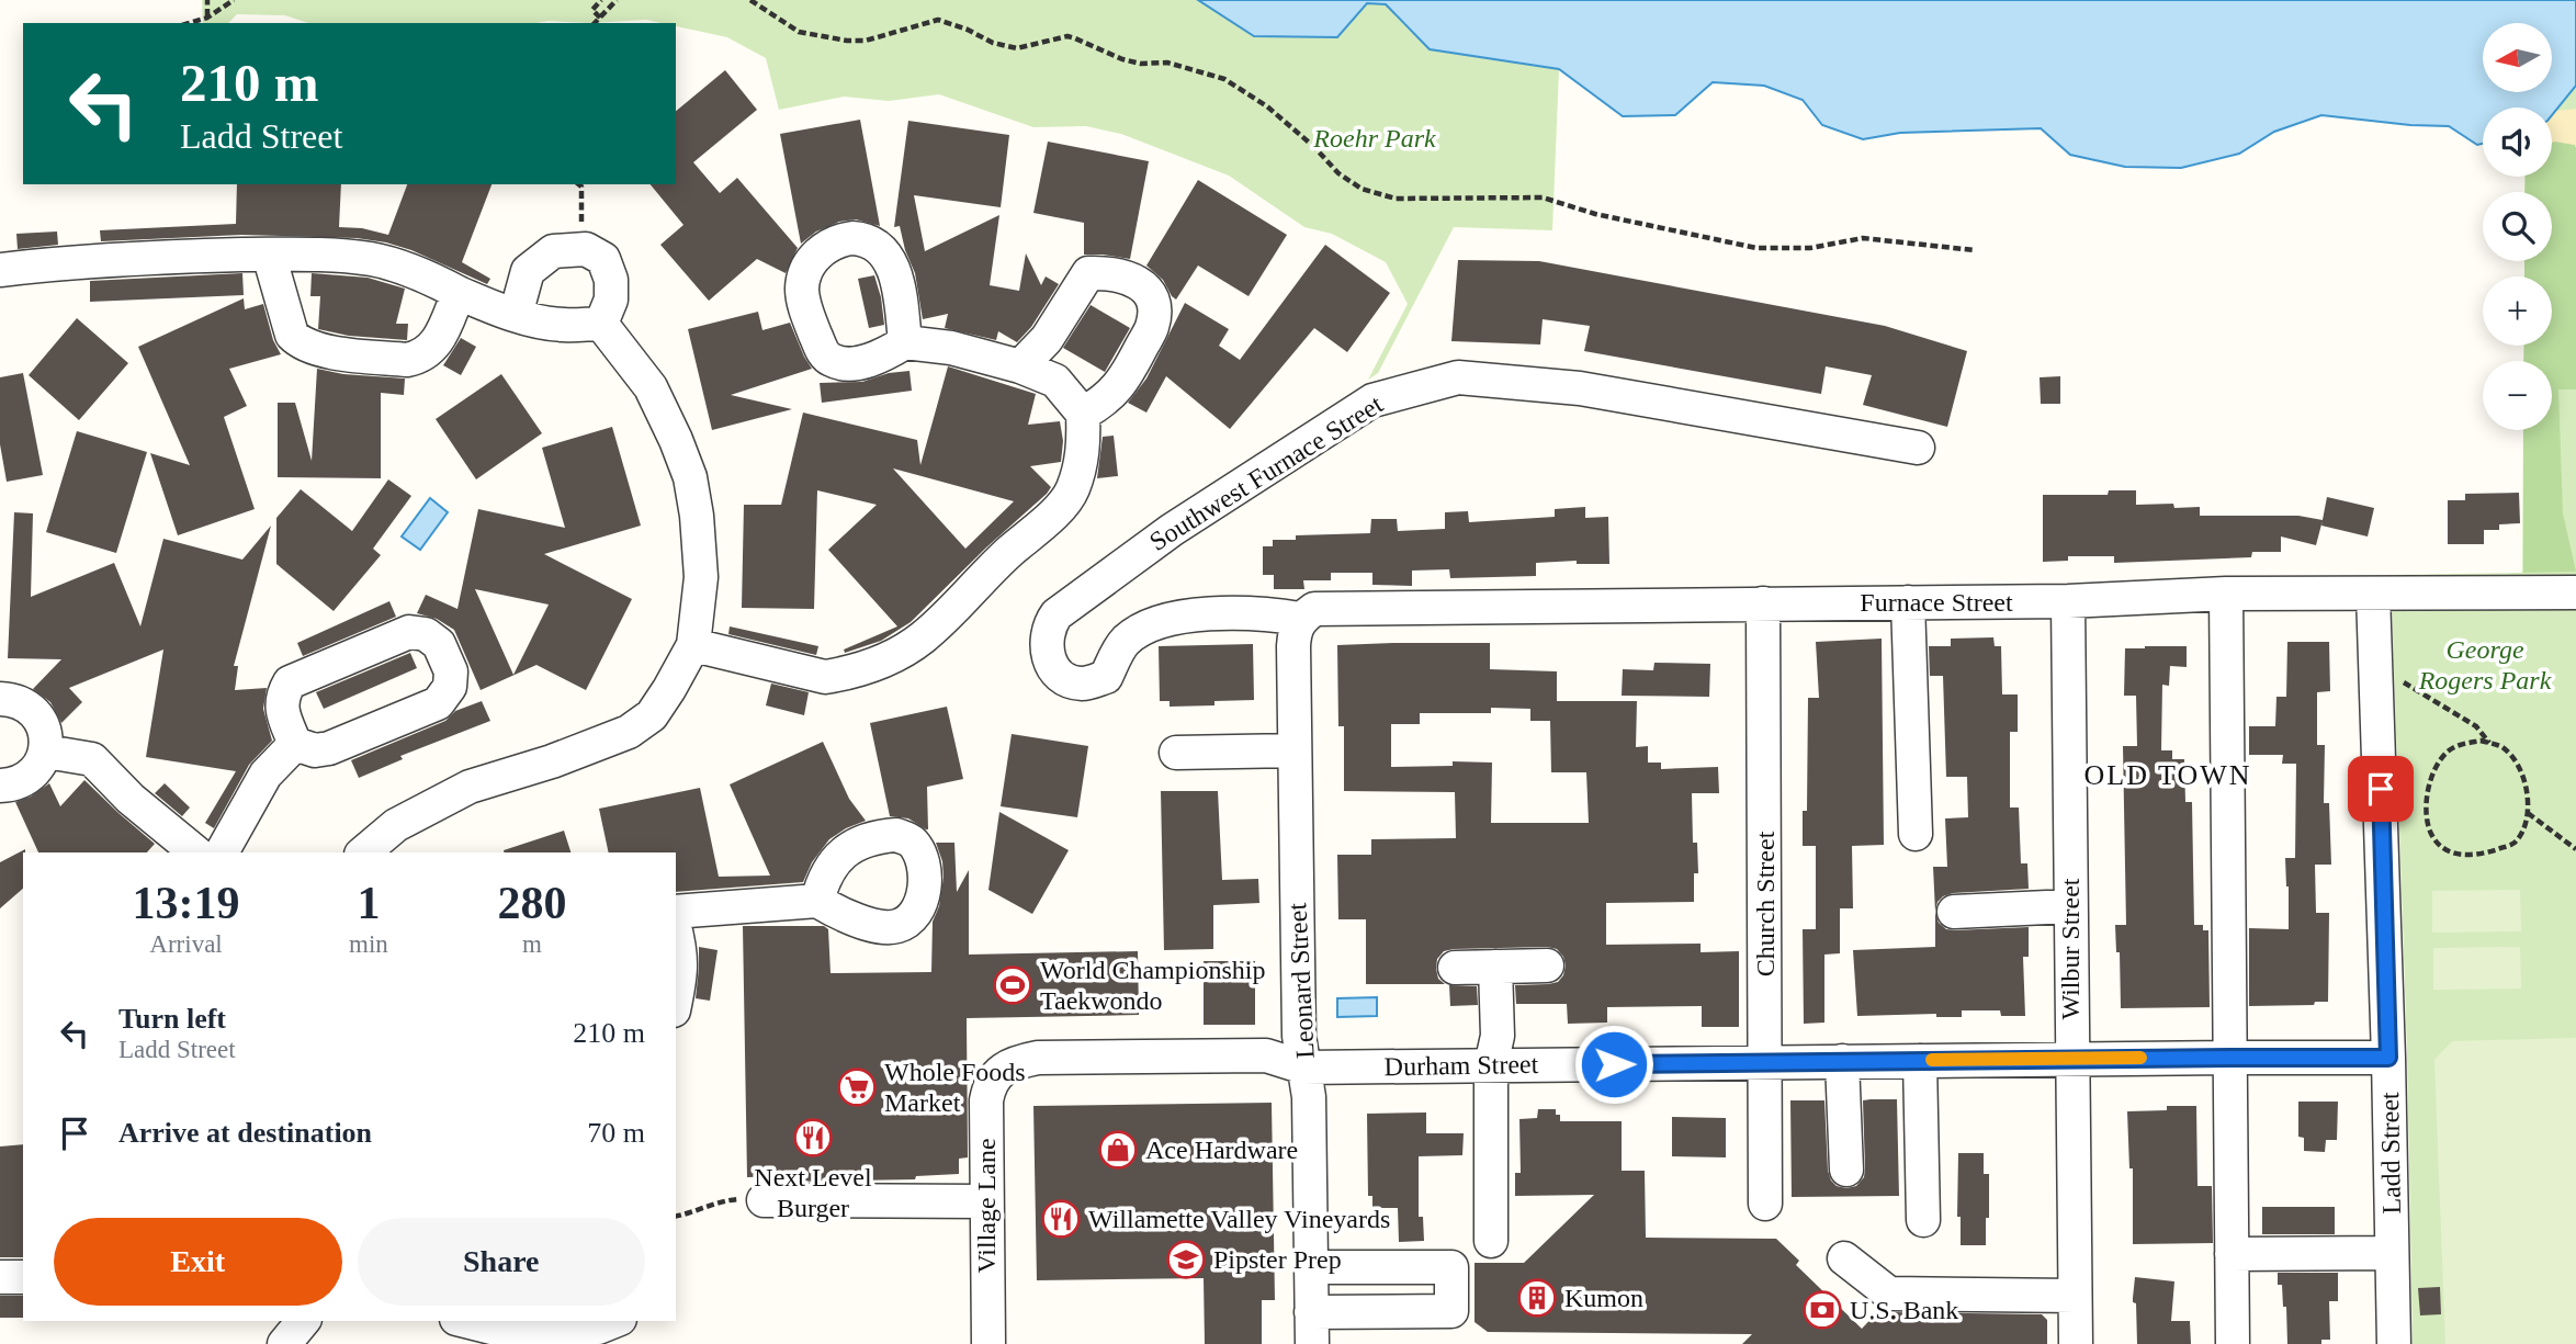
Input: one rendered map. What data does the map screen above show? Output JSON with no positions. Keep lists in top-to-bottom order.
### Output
{
  "streets": {
    "street": [
      "Southwest Furnace Street",
      "Furnace Street",
      "Church Street",
      "Wilbur Street",
      "Leonard Street",
      "Durham Street",
      "Ladd Street",
      "Village Lane"
    ]
  },
  "crossings": [
    ["Southwest Furnace Street", "Furnace Street"],
    ["Southwest Furnace Street", "Leonard Street"],
    ["Furnace Street", "Church Street"],
    ["Furnace Street", "Wilbur Street"],
    ["Furnace Street", "Leonard Street"],
    ["Furnace Street", "Ladd Street"],
    ["Church Street", "Durham Street"],
    ["Wilbur Street", "Durham Street"],
    ["Leonard Street", "Durham Street"],
    ["Durham Street", "Ladd Street"],
    ["Durham Street", "Village Lane"]
  ],
  "districts": ["OLD TOWN"],
  "parks": ["Roehr Park", "George Rogers Park"],
  "places": {
    "sports": ["World Championship Taekwondo"],
    "supermarket": ["Whole Foods Market"],
    "restaurant": ["Next Level Burger", "Willamette Valley Vineyards"],
    "shop": ["Ace Hardware"],
    "school or university": ["Pipster Prep"],
    "building": ["Kumon"],
    "bank": ["U.S. Bank"]
  },
  "north": "left",
  "page": {
    "map_buttons": ["+", "−"],
    "turn": ["210 m", "Ladd Street"],
    "eta": [
      "13:19",
      "Arrival",
      "1",
      "min",
      "280",
      "m"
    ],
    "list": [
      {
        "name": "Turn left",
        "note": "Ladd Street",
        "value": "210 m"
      },
      {
        "name": "Arrive at destination",
        "value": "70 m"
      }
    ],
    "buttons": ["Exit", "Share"]
  }
}
